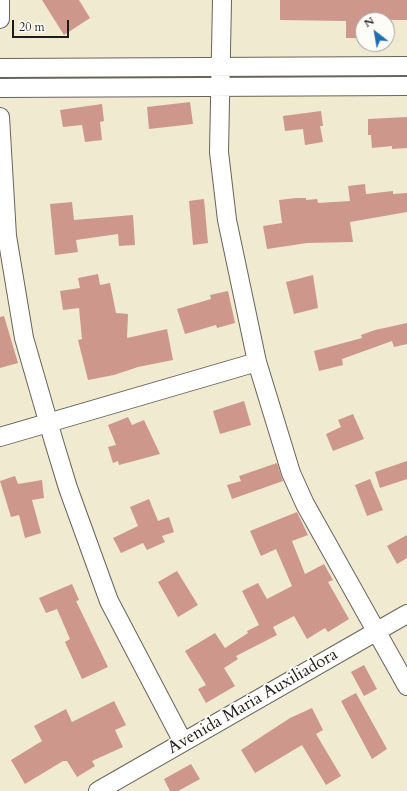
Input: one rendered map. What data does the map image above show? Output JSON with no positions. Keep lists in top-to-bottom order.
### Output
{
  "streets": {
    "street": ["Avenida Maria Auxiliadora"]
  },
  "scale_bar": "20 m",
  "north": "top left"
}
